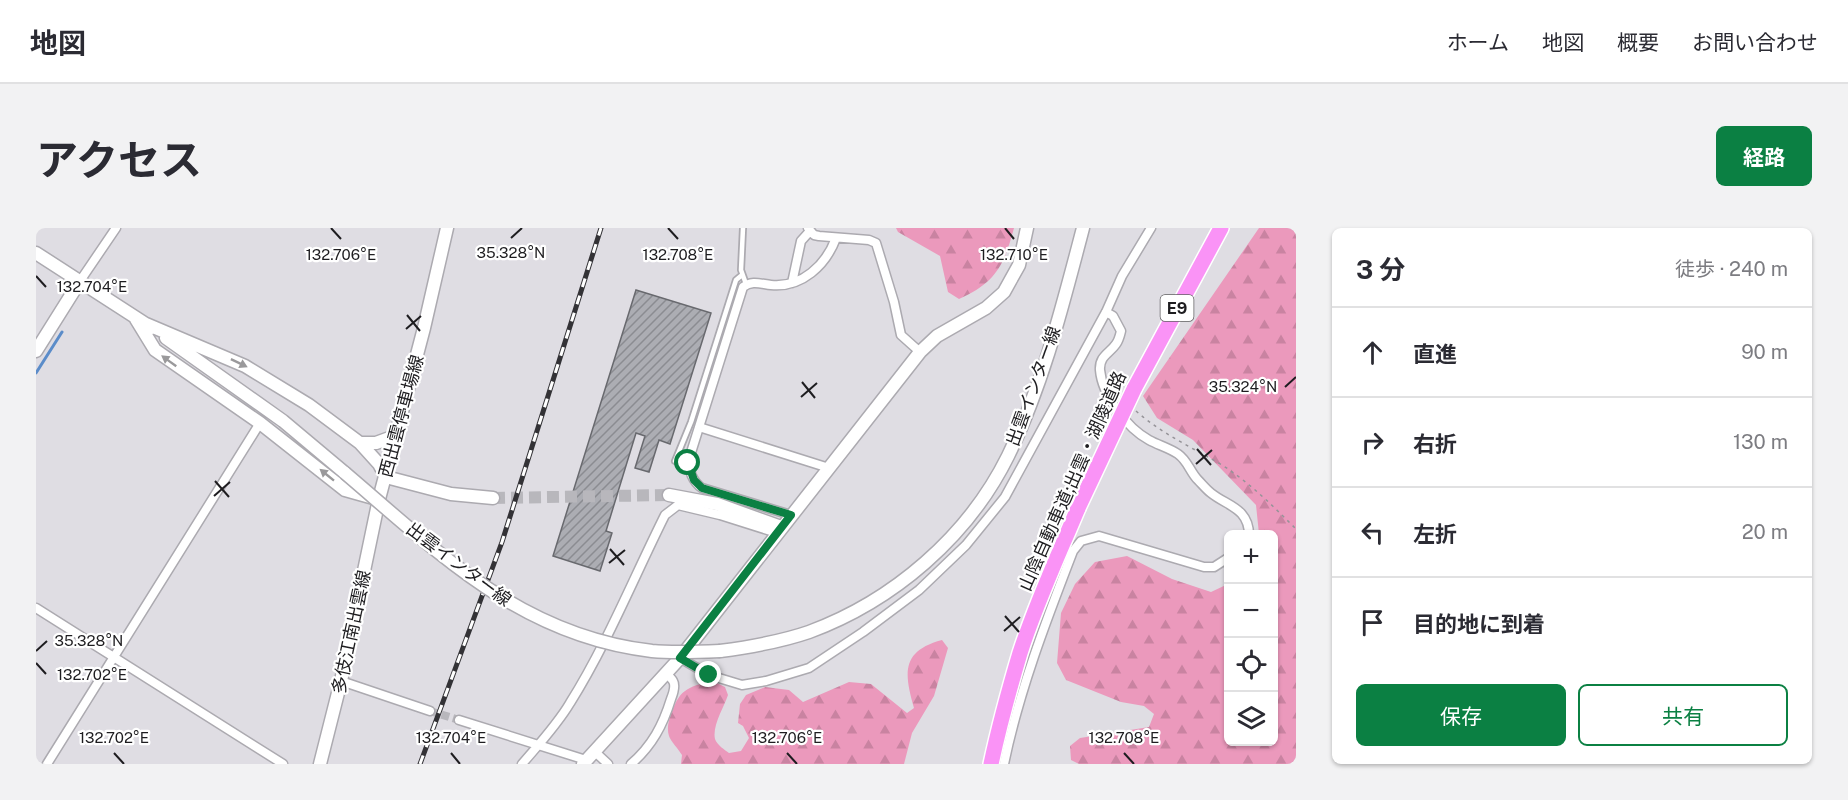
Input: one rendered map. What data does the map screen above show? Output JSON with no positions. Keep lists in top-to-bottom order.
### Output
{
  "streets": {
    "highway": ["E9", "山陰自動車道;出雲・湖陵道路"],
    "main road": ["出雲インター線", "西出雲停車場線", "多伎江南出雲線"]
  },
  "crossings": [
    ["西出雲停車場線", "多伎江南出雲線"]
  ],
  "page": {
    "header": "地図",
    "nav": [
      "ホーム",
      "地図",
      "概要",
      "お問い合わせ"
    ],
    "title": "アクセス",
    "buttons": [
      "経路",
      ["保存", "共有"]
    ],
    "heading": ["3 分", "徒歩 · 240 m"],
    "list": [
      ["直進", "90 m"],
      ["右折", "130 m"],
      ["左折", "20 m"],
      "目的地に到着"
    ],
    "map_buttons": ["+", "−"]
  },
  "coordinates": [
    "35.328°N",
    "132.706°E",
    "132.708°E",
    "132.710°E",
    "132.704°E",
    "35.324°N",
    "132.702°E"
  ]
}
